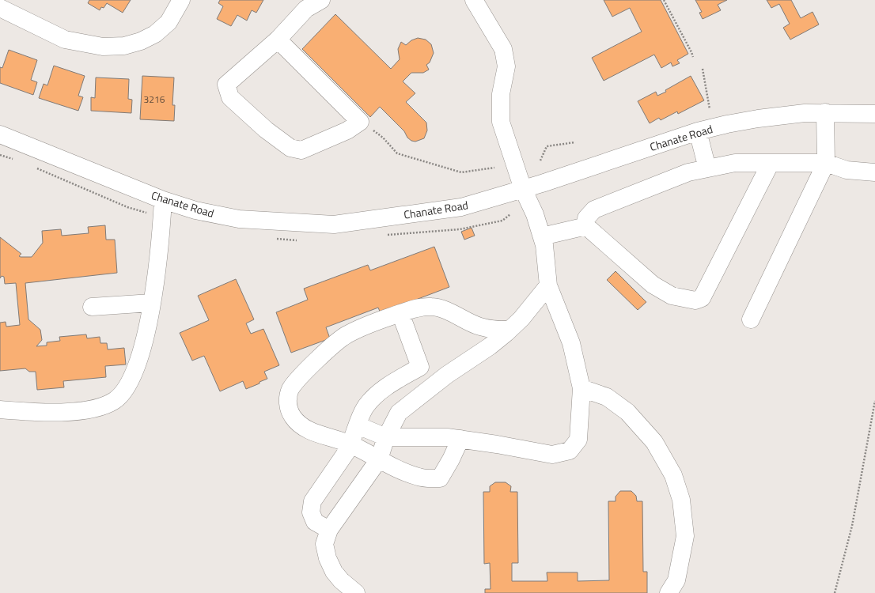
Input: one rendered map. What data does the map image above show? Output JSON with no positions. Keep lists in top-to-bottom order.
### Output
{
  "streets": {
    "street": ["Chanate Road"]
  },
  "house_numbers": ["3216"]
}
